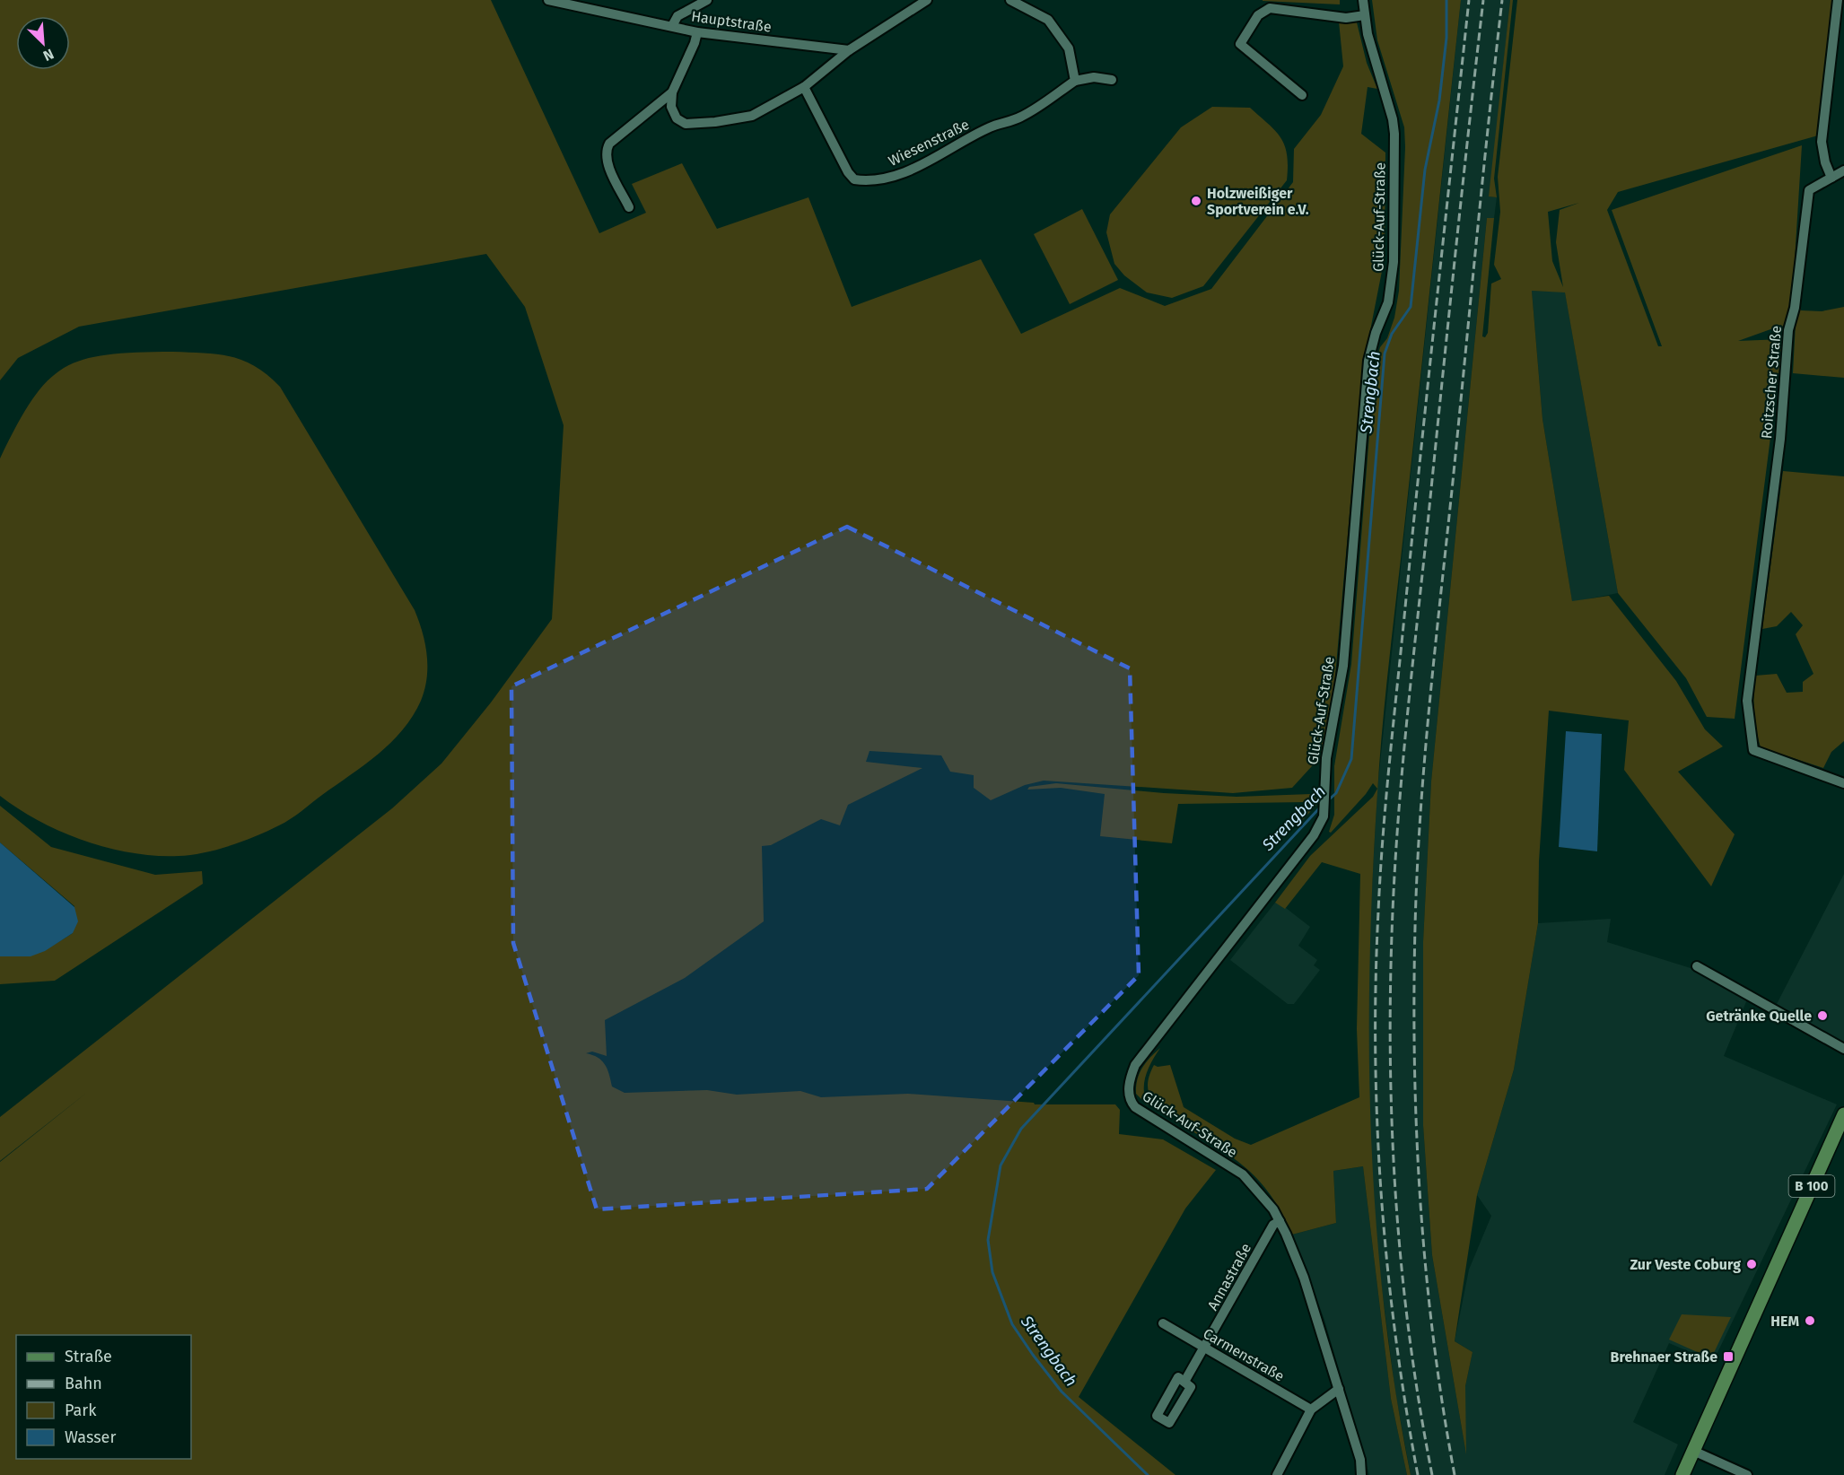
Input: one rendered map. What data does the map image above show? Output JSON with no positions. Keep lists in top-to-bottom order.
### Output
{
  "streets": {
    "main road": ["B 100"],
    "street": [
      "Hauptstraße",
      "Wiesenstraße",
      "Glück-Auf-Straße",
      "Roitzscher Straße",
      "Annastraße",
      "Carmenstraße"
    ]
  },
  "crossings": [
    ["Glück-Auf-Straße", "Annastraße"],
    ["Annastraße", "Carmenstraße"]
  ],
  "water": ["Strengbach"],
  "places": {
    "other": [
      "Holzweißiger Sportverein e.V.",
      "Getränke Quelle",
      "Zur Veste Coburg",
      "HEM"
    ],
    "transit": ["Brehnaer Straße"]
  },
  "legend": [
    "Straße",
    "Bahn",
    "Park",
    "Wasser"
  ],
  "north": "bottom right"
}
